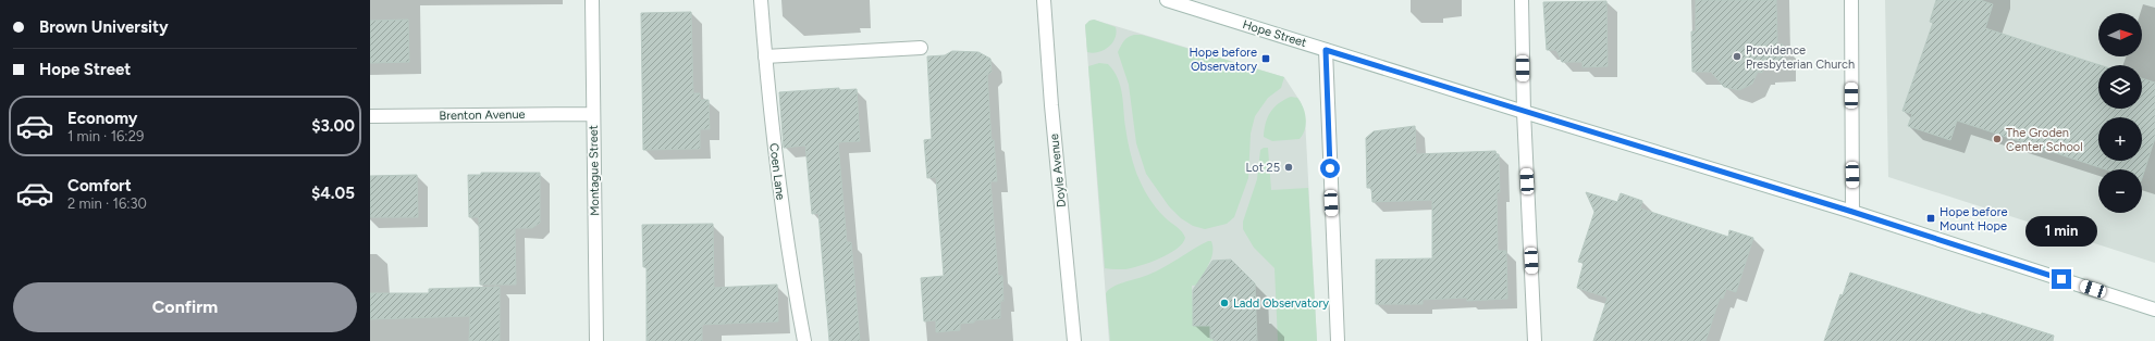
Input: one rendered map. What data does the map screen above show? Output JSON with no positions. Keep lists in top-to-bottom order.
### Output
{
  "streets": {
    "street": [
      "Hope Street",
      "Brenton Avenue",
      "Montague Street",
      "Doyle Avenue",
      "Coen Lane"
    ]
  },
  "crossings": [
    ["Brenton Avenue", "Montague Street"]
  ],
  "places": {
    "other": [
      "Providence Presbyterian Church",
      "The Groden Center School",
      "Lot 25",
      "Ladd Observatory"
    ],
    "transit": ["Hope before Observatory", "Hope before Mount Hope"]
  },
  "north": "right",
  "page": {
    "banner": ["Brown University", "Hope Street"],
    "map_buttons": ["+", "−"],
    "list": [
      {
        "name": "Economy",
        "note": "1 min · 16:29",
        "value": "$3.00"
      },
      {
        "name": "Comfort",
        "note": "2 min · 16:30",
        "value": "$4.05"
      }
    ],
    "bubble": "1 min",
    "buttons": "Confirm"
  }
}
